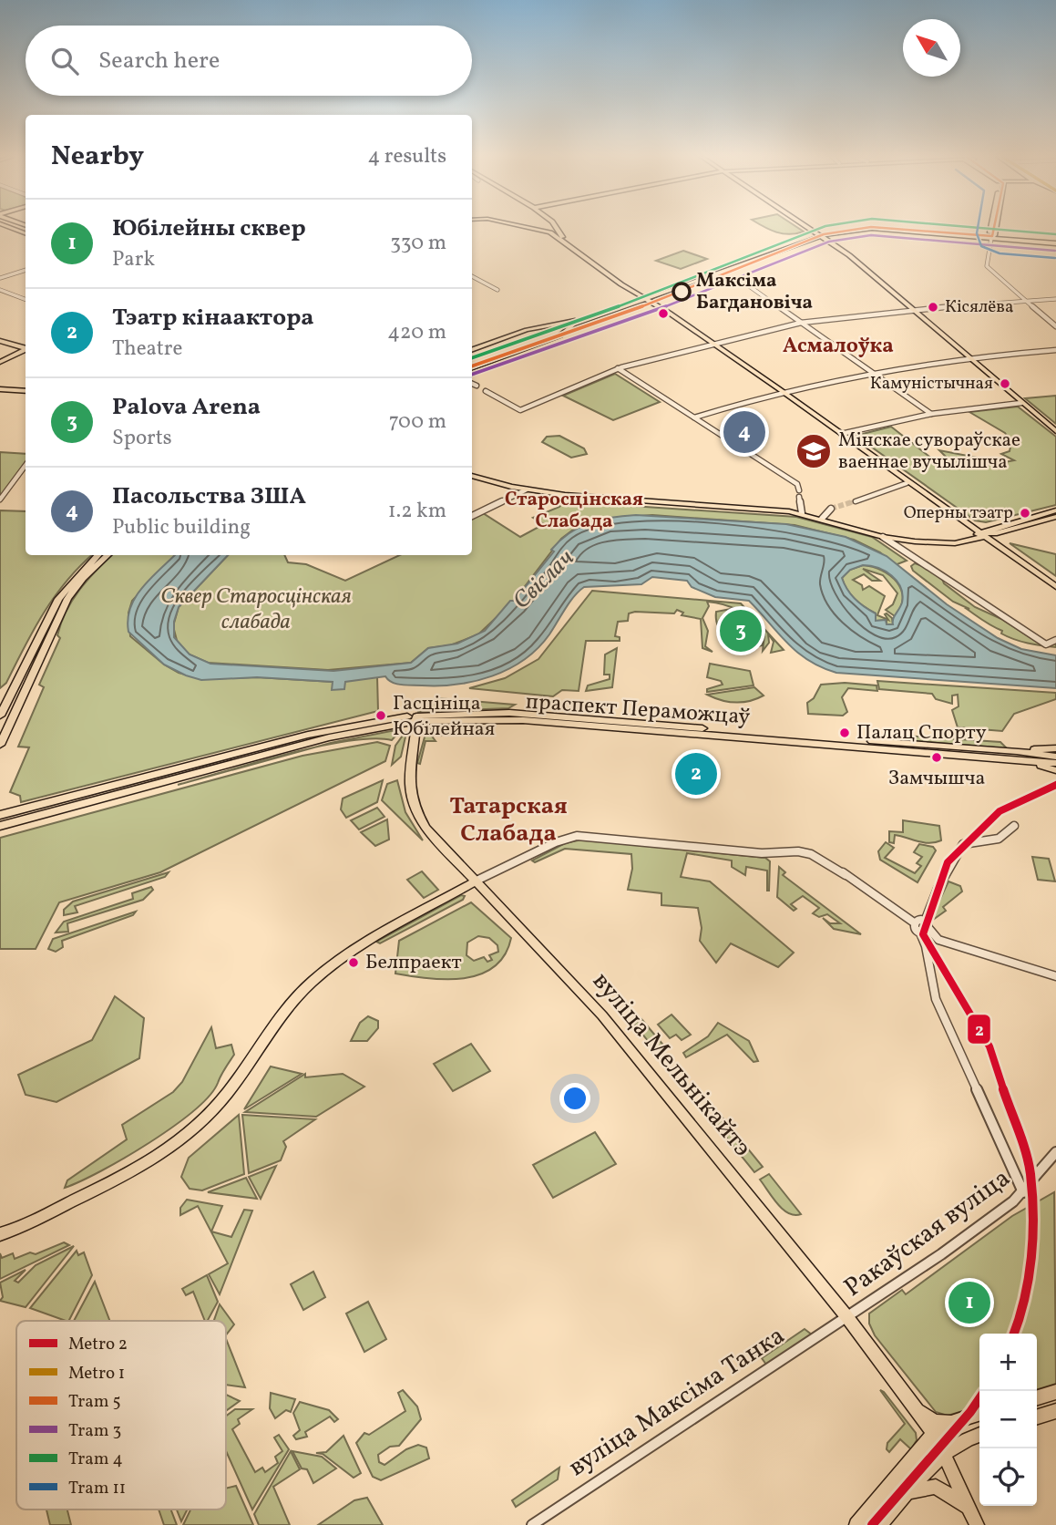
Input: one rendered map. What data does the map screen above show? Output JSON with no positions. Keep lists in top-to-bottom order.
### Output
{
  "streets": {
    "main road": ["праспект Пераможцаў", "вуліца Мельнікайтэ"],
    "street": ["Ракаўская вуліца", "вуліца Максіма Танка"]
  },
  "crossings": [
    ["праспект Пераможцаў", "вуліца Мельнікайтэ"],
    ["вуліца Мельнікайтэ", "Ракаўская вуліца"],
    ["вуліца Мельнікайтэ", "вуліца Максіма Танка"],
    ["Ракаўская вуліца", "вуліца Максіма Танка"]
  ],
  "districts": ["Асмалоўка", "Старосцінская Слабада", "Татарская Слабада"],
  "water": ["Свіслач"],
  "parks": ["Сквер Старосцінская слабада"],
  "places": {
    "other": [
      "Максіма Багдановіча",
      "Кісялёва",
      "Камуністычная",
      "Оперны тэатр",
      "Гасцініца Юбілейная",
      "Палац Спорту",
      "Замчышча",
      "Белпраект"
    ],
    "school or university": ["Мінскае сувораўскае ваеннае вучылішча"]
  },
  "lines": [
    "tram line 5",
    "tram line 4",
    "tram line 11",
    "tram line 3",
    "metro line 2"
  ],
  "legend": [
    "Metro 2",
    "Metro 1",
    "Tram 5",
    "Tram 3",
    "Tram 4",
    "Tram 11"
  ],
  "north": "top left",
  "page": {
    "search": "Search here",
    "heading": ["Nearby", "4 results"],
    "list": [
      {
        "mark": "1",
        "name": "Юбілейны сквер",
        "note": "Park",
        "value": "330 m"
      },
      {
        "mark": "2",
        "name": "Тэатр кінаактора",
        "note": "Theatre",
        "value": "420 m"
      },
      {
        "mark": "3",
        "name": "Palova Arena",
        "note": "Sports",
        "value": "700 m"
      },
      {
        "mark": "4",
        "name": "Пасольства ЗША",
        "note": "Public building",
        "value": "1.2 km"
      }
    ],
    "pins": [
      "4",
      "3",
      "2",
      "1"
    ],
    "map_buttons": ["+", "−"]
  }
}
